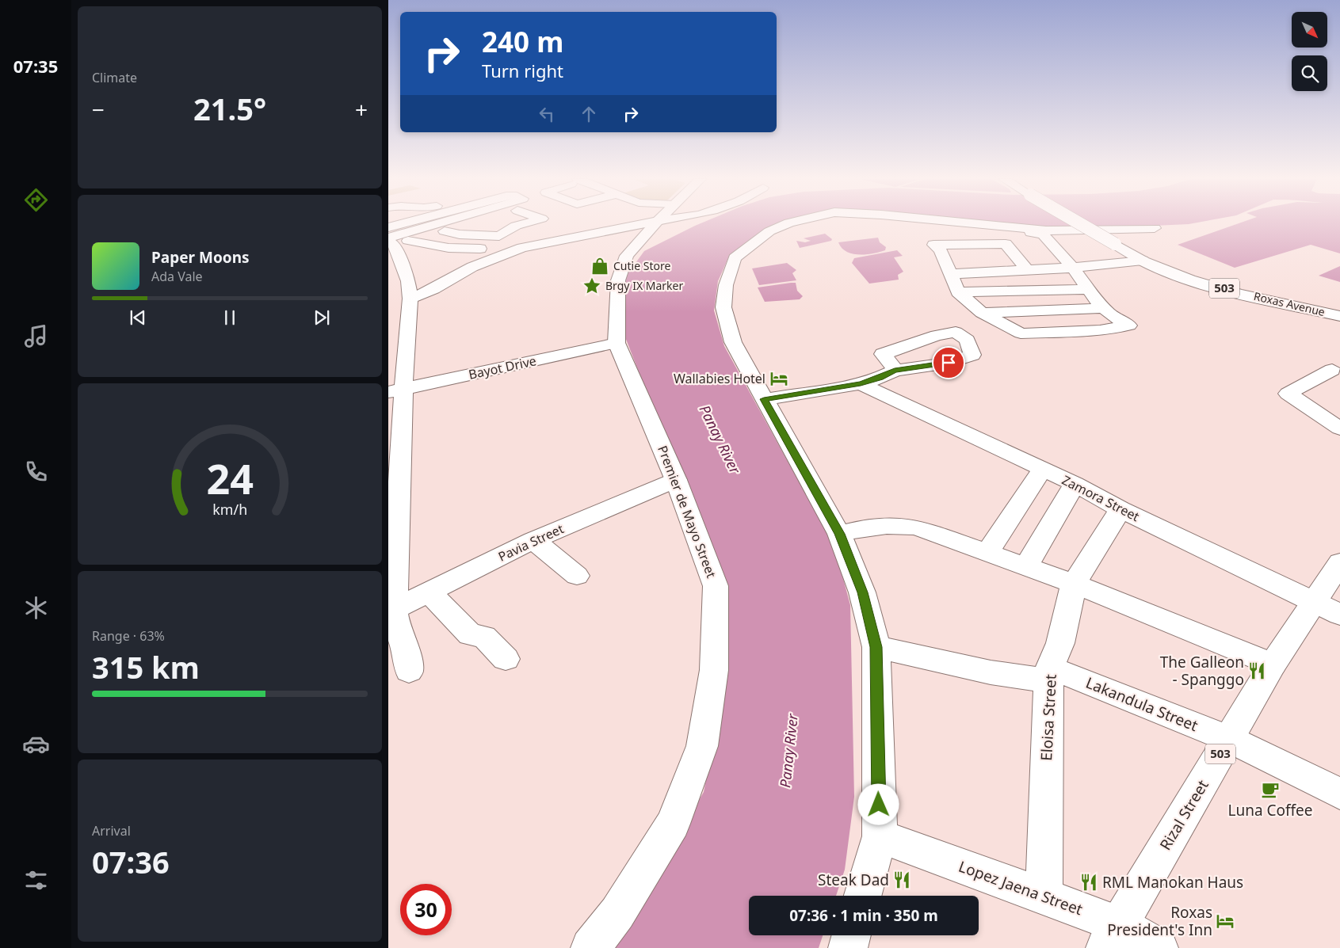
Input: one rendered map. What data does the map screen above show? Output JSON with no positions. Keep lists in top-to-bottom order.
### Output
{
  "streets": {
    "street": [
      "503",
      "Roxas Avenue",
      "Bayot Drive",
      "Zamora Street",
      "Premier de Mayo Street",
      "Pavia Street",
      "Lakandula Street",
      "Eloisa Street",
      "Rizal Street",
      "Lopez Jaena Street"
    ]
  },
  "crossings": [
    ["Bayot Drive", "Premier de Mayo Street"],
    ["Zamora Street", "Eloisa Street"],
    ["Zamora Street", "Rizal Street"],
    ["Premier de Mayo Street", "Pavia Street"],
    ["Lakandula Street", "Eloisa Street"],
    ["Lakandula Street", "Rizal Street"],
    ["Eloisa Street", "Lopez Jaena Street"],
    ["Rizal Street", "Lopez Jaena Street"]
  ],
  "water": ["Panay River"],
  "places": {
    "shop": ["Cutie Store"],
    "place": ["Brgy IX Marker"],
    "hotel": ["Wallabies Hotel", "Roxas President's Inn"],
    "restaurant": ["The Galleon - Spanggo", "Steak Dad", "RML Manokan Haus"],
    "cafe": ["Luna Coffee"]
  },
  "north": "bottom right",
  "page": {
    "tabs": "07:35",
    "tile": [
      "Climate",
      ["Range · 63%", "315 km"],
      ["Arrival", "07:36"]
    ],
    "turn": ["240 m", "Turn right"],
    "heat": ["−", "21.5°", "+"],
    "song": ["Paper Moons", "Ada Vale"],
    "limit": "30",
    "trip": "07:36 · 1 min · 350 m",
    "gauge": ["24", "km/h"]
  }
}
